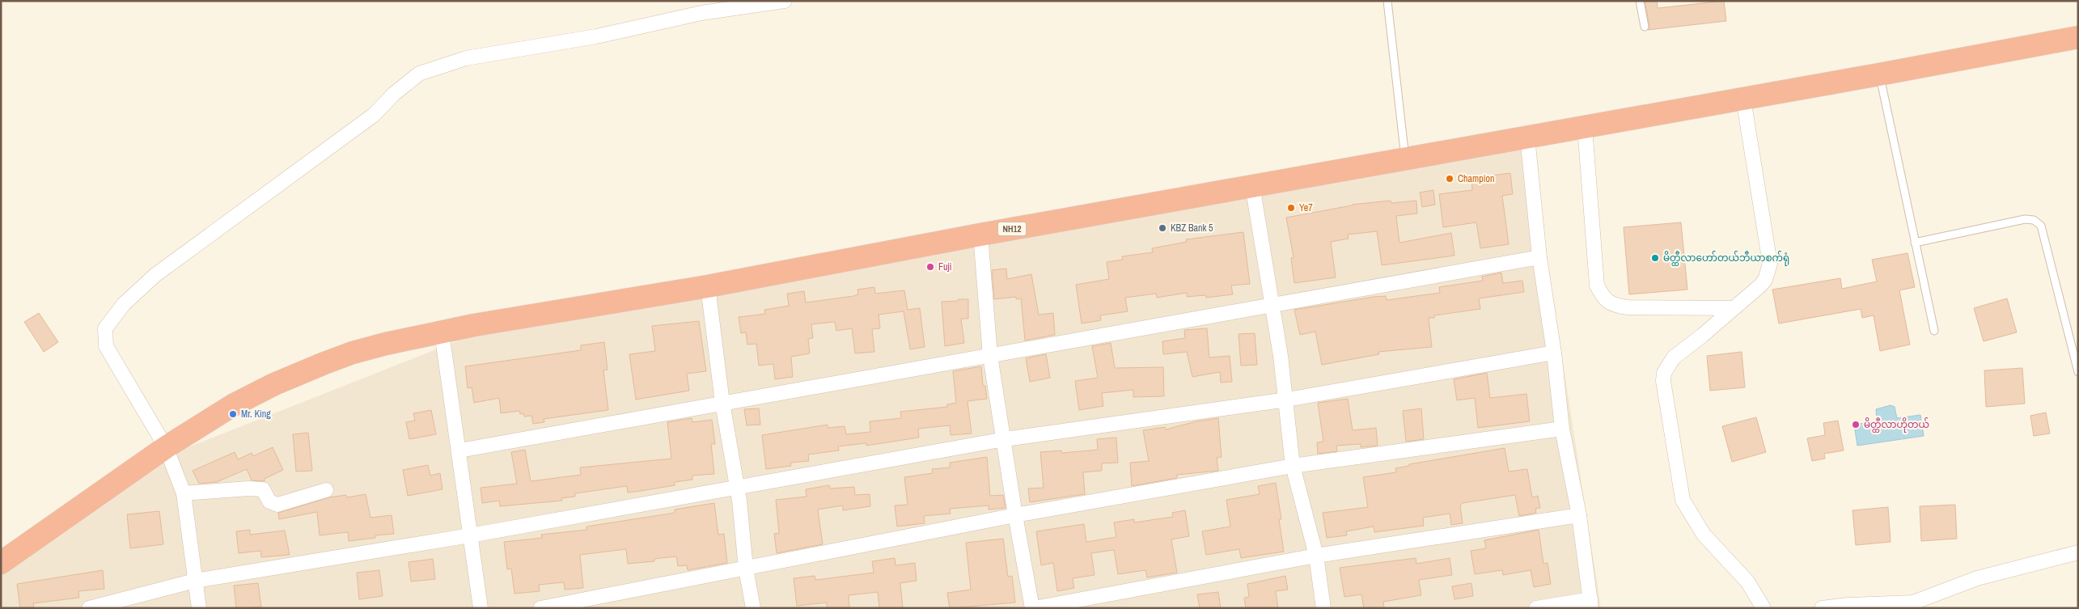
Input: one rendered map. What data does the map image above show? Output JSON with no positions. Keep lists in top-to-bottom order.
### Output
{
  "streets": {
    "highway": ["NH12"]
  },
  "places": [
    "Champion",
    "Ye7",
    "KBZ Bank 5",
    "မိတ္ထီလာဟော်တယ်ဘီယာစက်ရုံ",
    "Fuji",
    "Mr. King",
    "မိတ္ထီလာဟိုတယ်"
  ]
}
